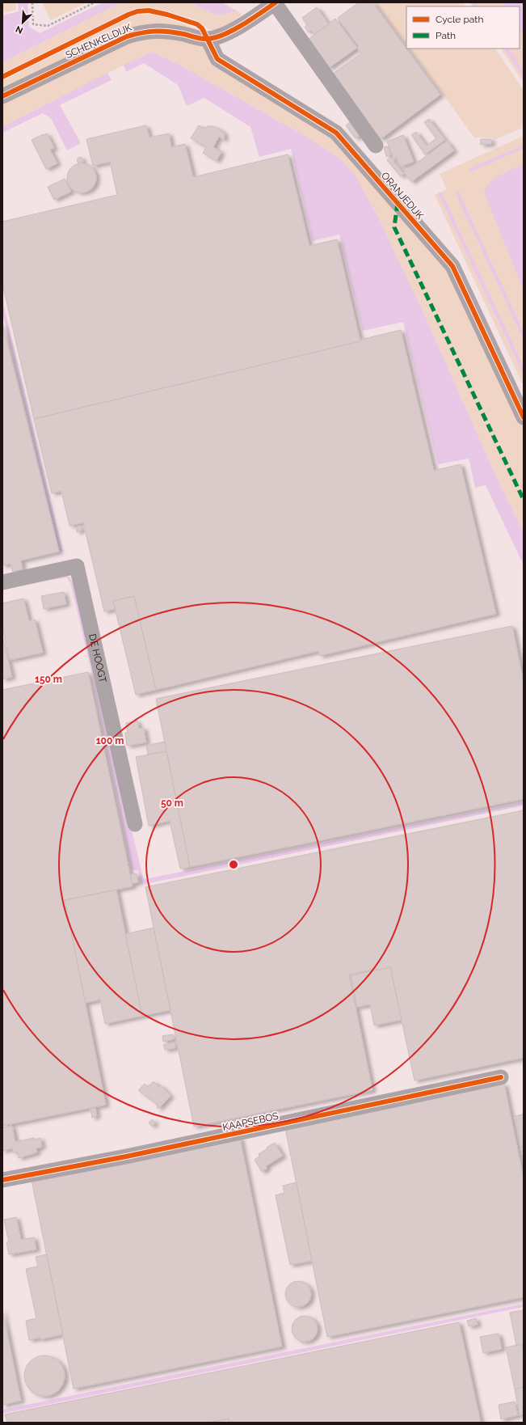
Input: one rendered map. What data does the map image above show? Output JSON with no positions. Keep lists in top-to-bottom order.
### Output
{
  "streets": {
    "street": [
      "SCHENKELDIJK",
      "ORANJEDIJK",
      "DE HOOGT",
      "KAAPSEBOS"
    ]
  },
  "crossings": [
    ["SCHENKELDIJK", "ORANJEDIJK"]
  ],
  "legend": ["Cycle path", "Path"],
  "north": "bottom left",
  "rings": ["150 m", "100 m", "50 m"]
}
